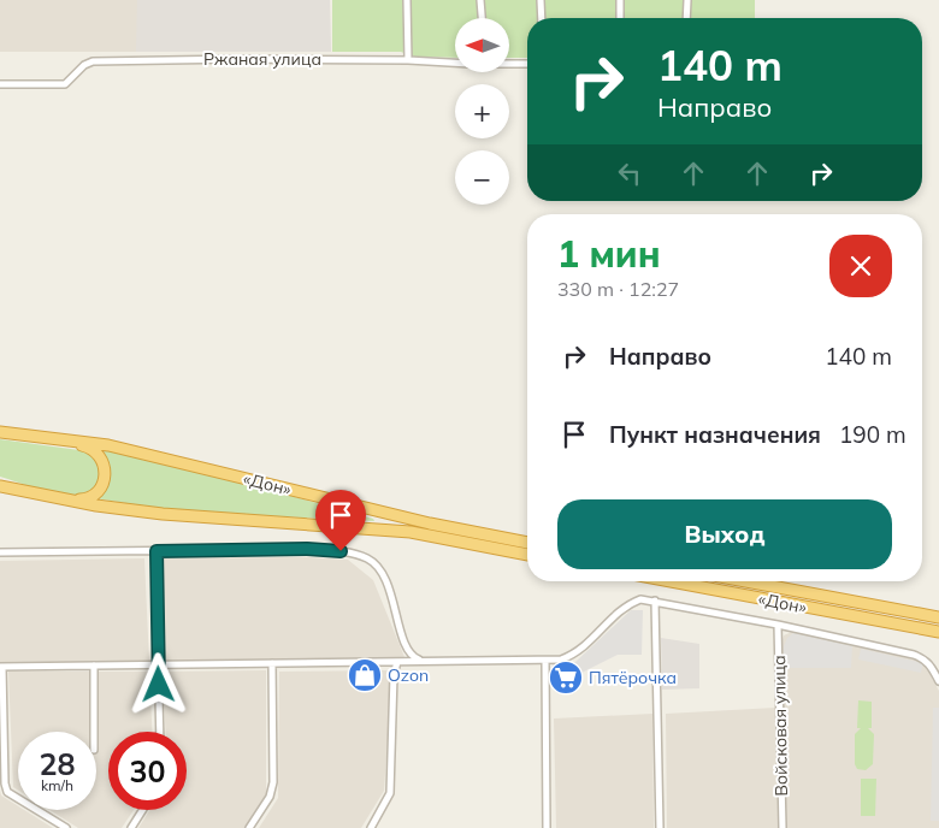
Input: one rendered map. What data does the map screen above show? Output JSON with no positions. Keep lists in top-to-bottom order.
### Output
{
  "streets": {
    "highway": ["«Дон»"],
    "street": ["Ржаная улица", "Войсковая улица"]
  },
  "places": {
    "shop": ["Ozon"],
    "supermarket": ["Пятёрочка"]
  },
  "north": "left",
  "page": {
    "map_buttons": ["+", "−"],
    "turn": ["140 m", "Направо"],
    "heading": ["1 мин", "330 m · 12:27"],
    "list": [
      {
        "name": "Направо",
        "value": "140 m"
      },
      {
        "name": "Пункт назначения",
        "value": "190 m"
      }
    ],
    "buttons": "Выход",
    "speed": "28 km/h",
    "limit": "30"
  }
}
